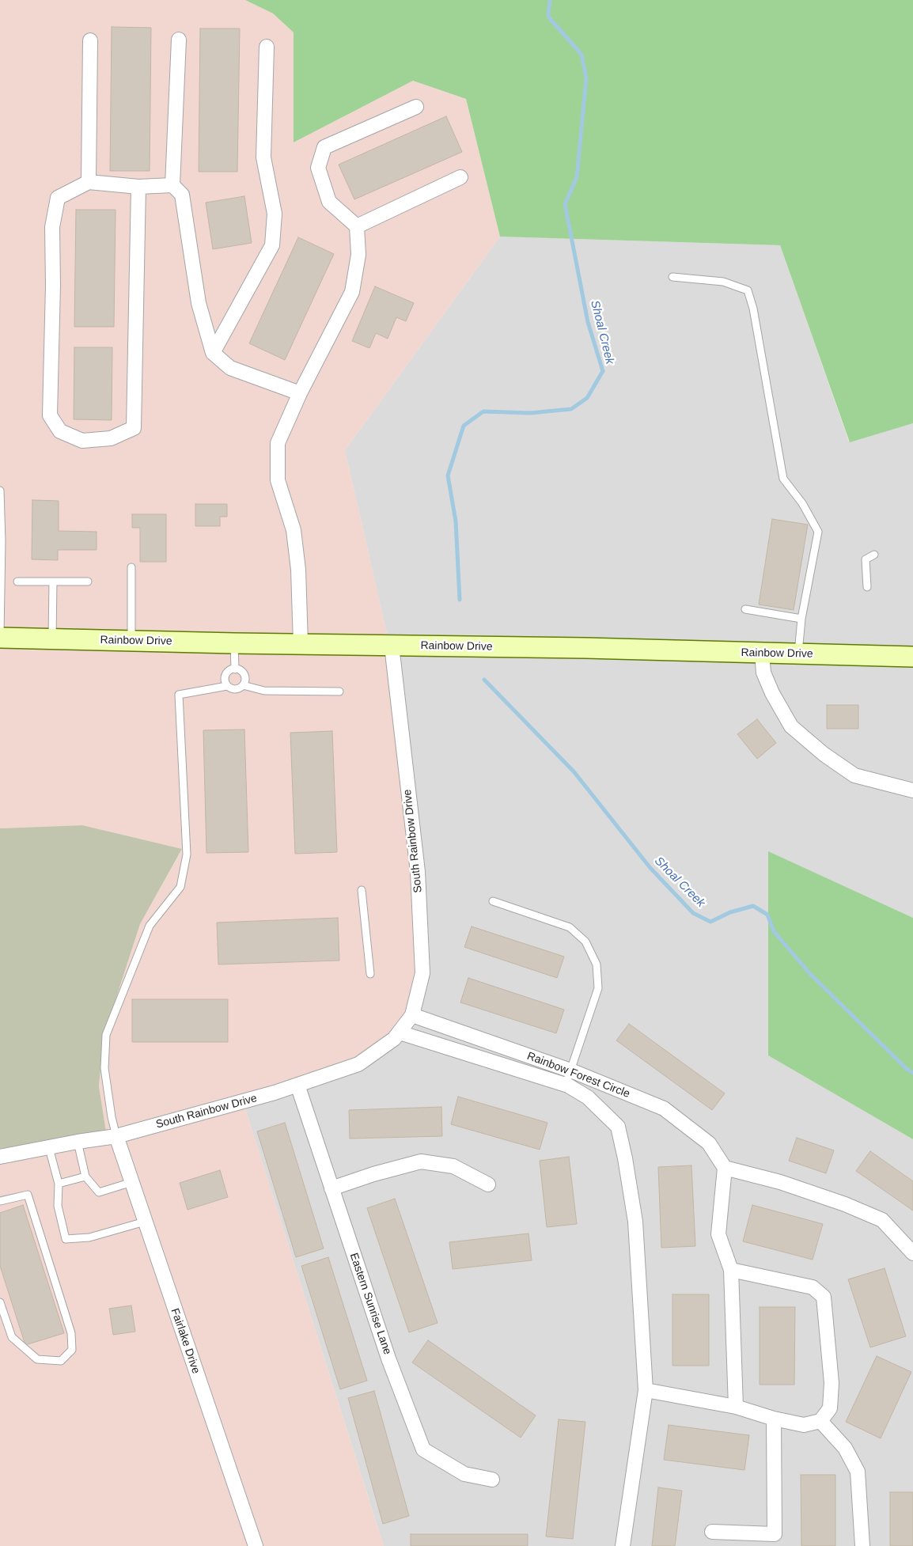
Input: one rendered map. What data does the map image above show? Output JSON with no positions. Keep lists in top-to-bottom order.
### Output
{
  "streets": {
    "street": [
      "Rainbow Drive",
      "South Rainbow Drive",
      "Rainbow Forest Circle",
      "Eastern Sunrise Lane",
      "Fairlake Drive"
    ]
  },
  "crossings": [
    ["Rainbow Drive", "South Rainbow Drive"],
    ["South Rainbow Drive", "Rainbow Forest Circle"],
    ["South Rainbow Drive", "Eastern Sunrise Lane"],
    ["South Rainbow Drive", "Fairlake Drive"]
  ],
  "water": ["Shoal Creek"]
}
